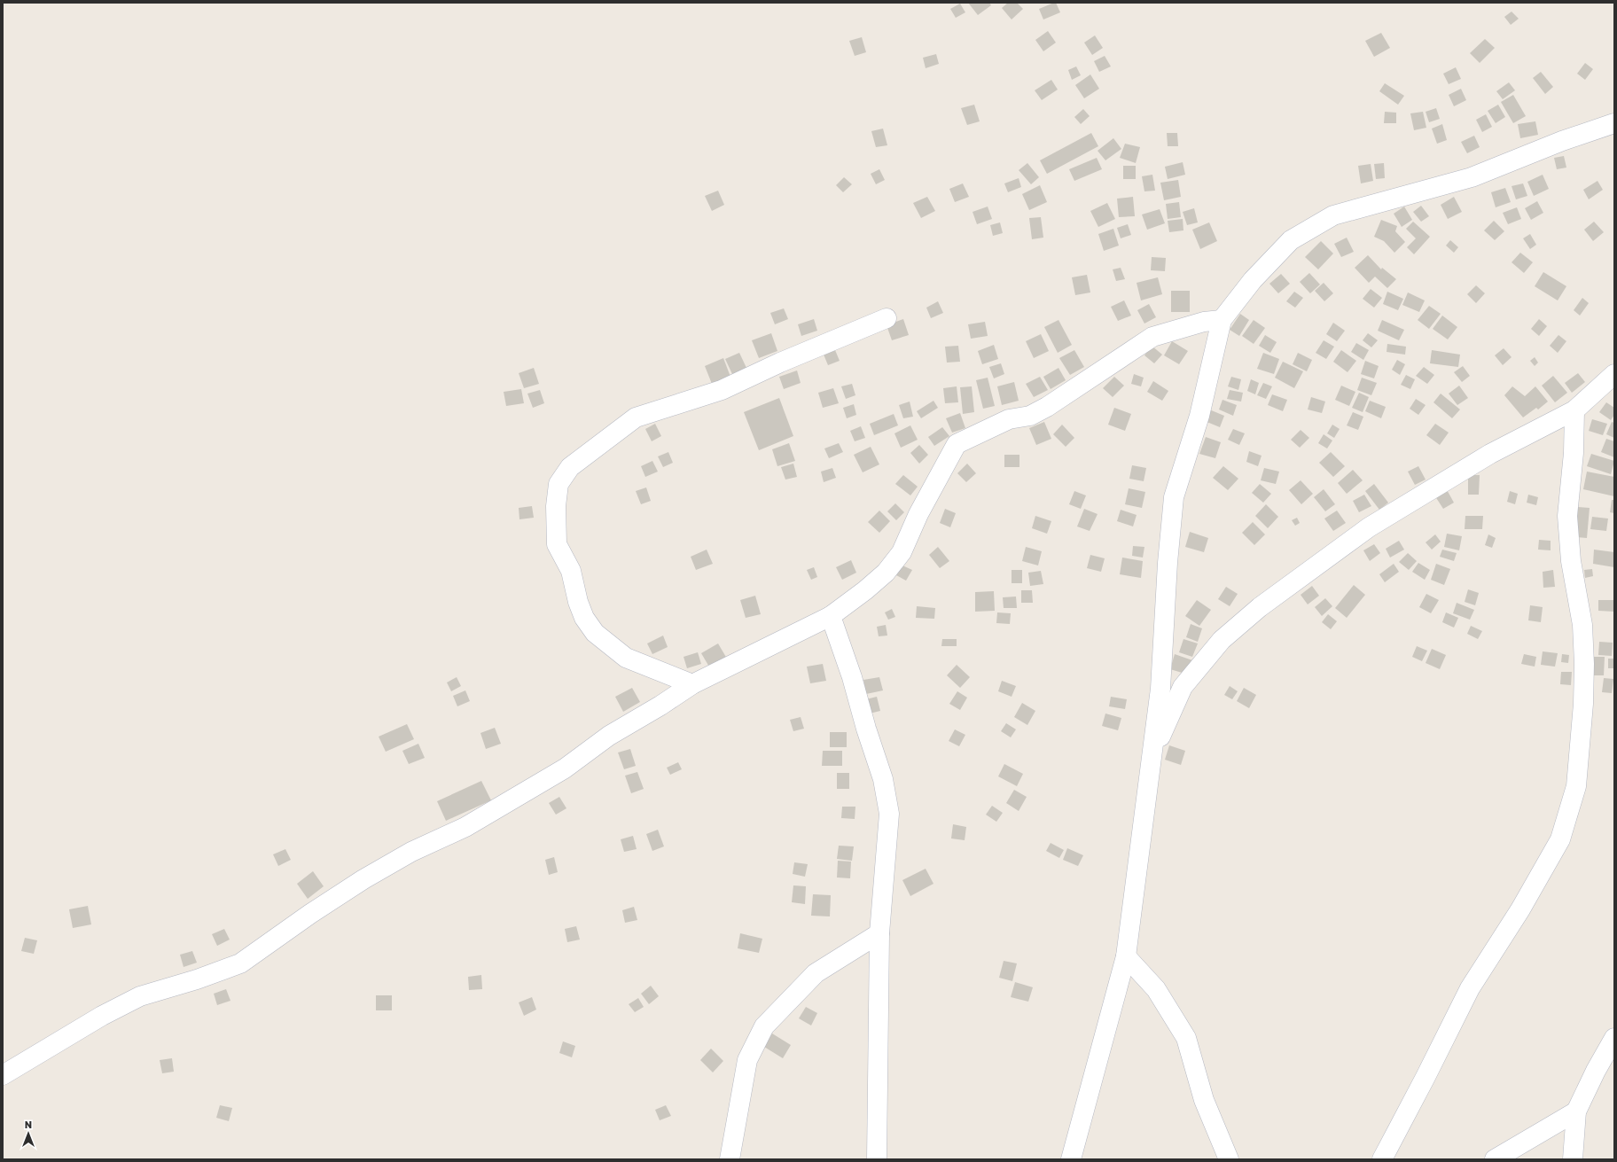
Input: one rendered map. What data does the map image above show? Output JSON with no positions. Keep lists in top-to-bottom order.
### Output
{
  "north": "top"
}
